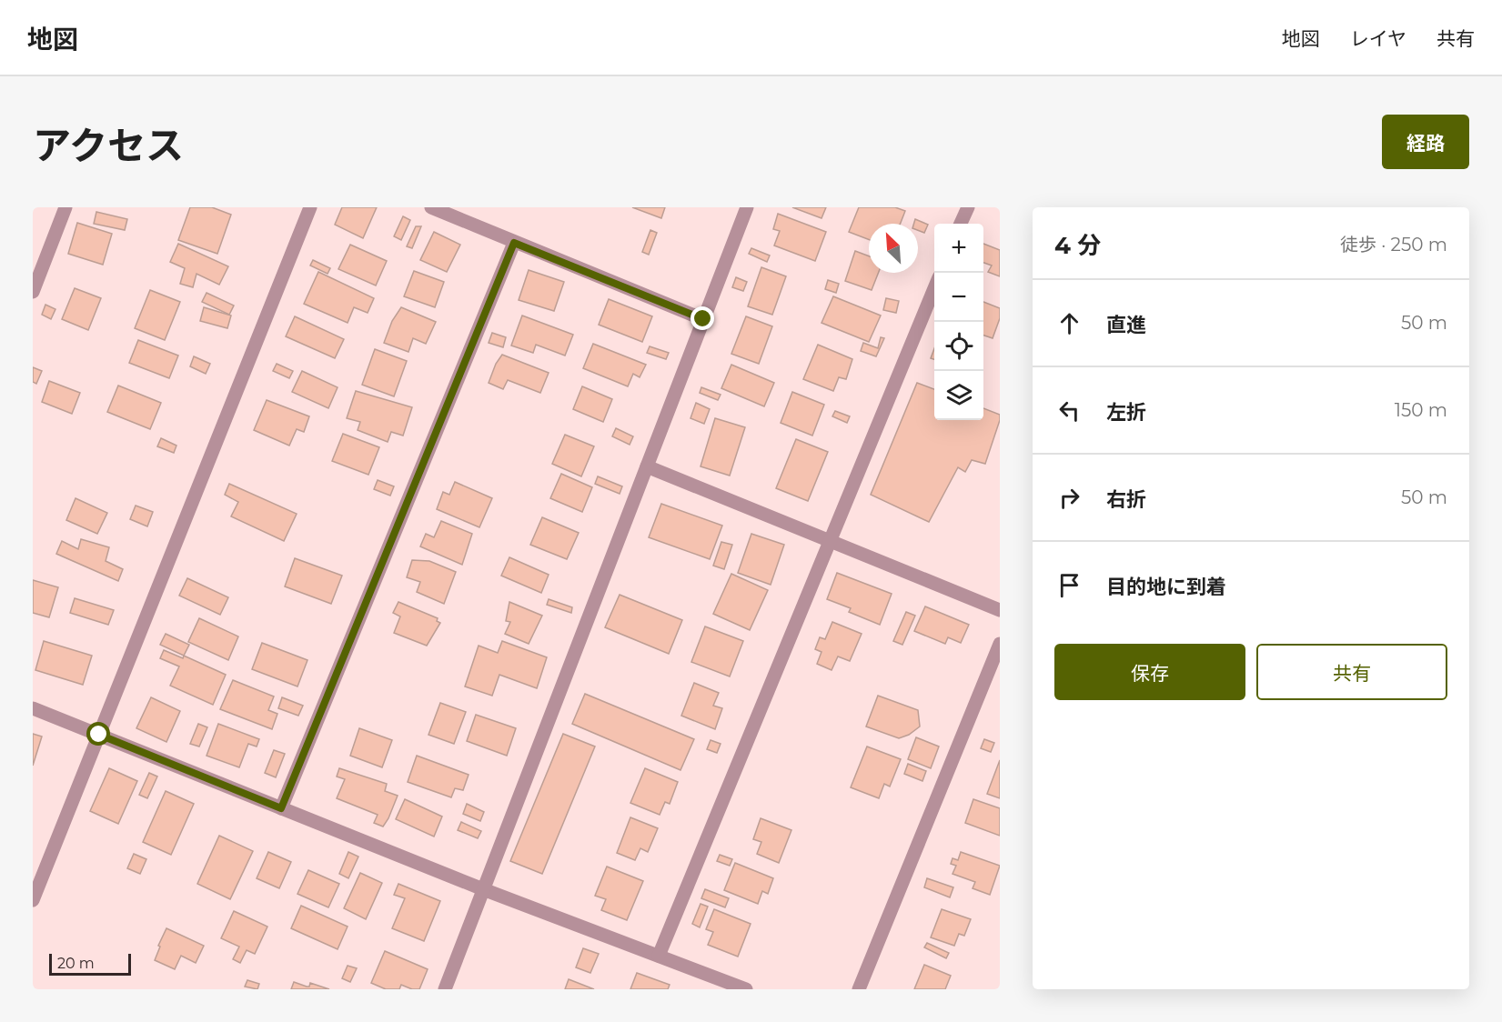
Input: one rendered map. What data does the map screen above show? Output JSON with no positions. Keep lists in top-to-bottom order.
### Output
{
  "scale_bar": "20 m",
  "north": "top left",
  "page": {
    "header": "地図",
    "nav": ["地図", "レイヤ", "共有"],
    "title": "アクセス",
    "buttons": [
      "経路",
      ["保存", "共有"]
    ],
    "heading": ["4 分", "徒歩 · 250 m"],
    "map_buttons": ["+", "−"],
    "list": [
      ["直進", "50 m"],
      ["左折", "150 m"],
      ["右折", "50 m"],
      "目的地に到着"
    ],
    "scale": "20 m"
  }
}
